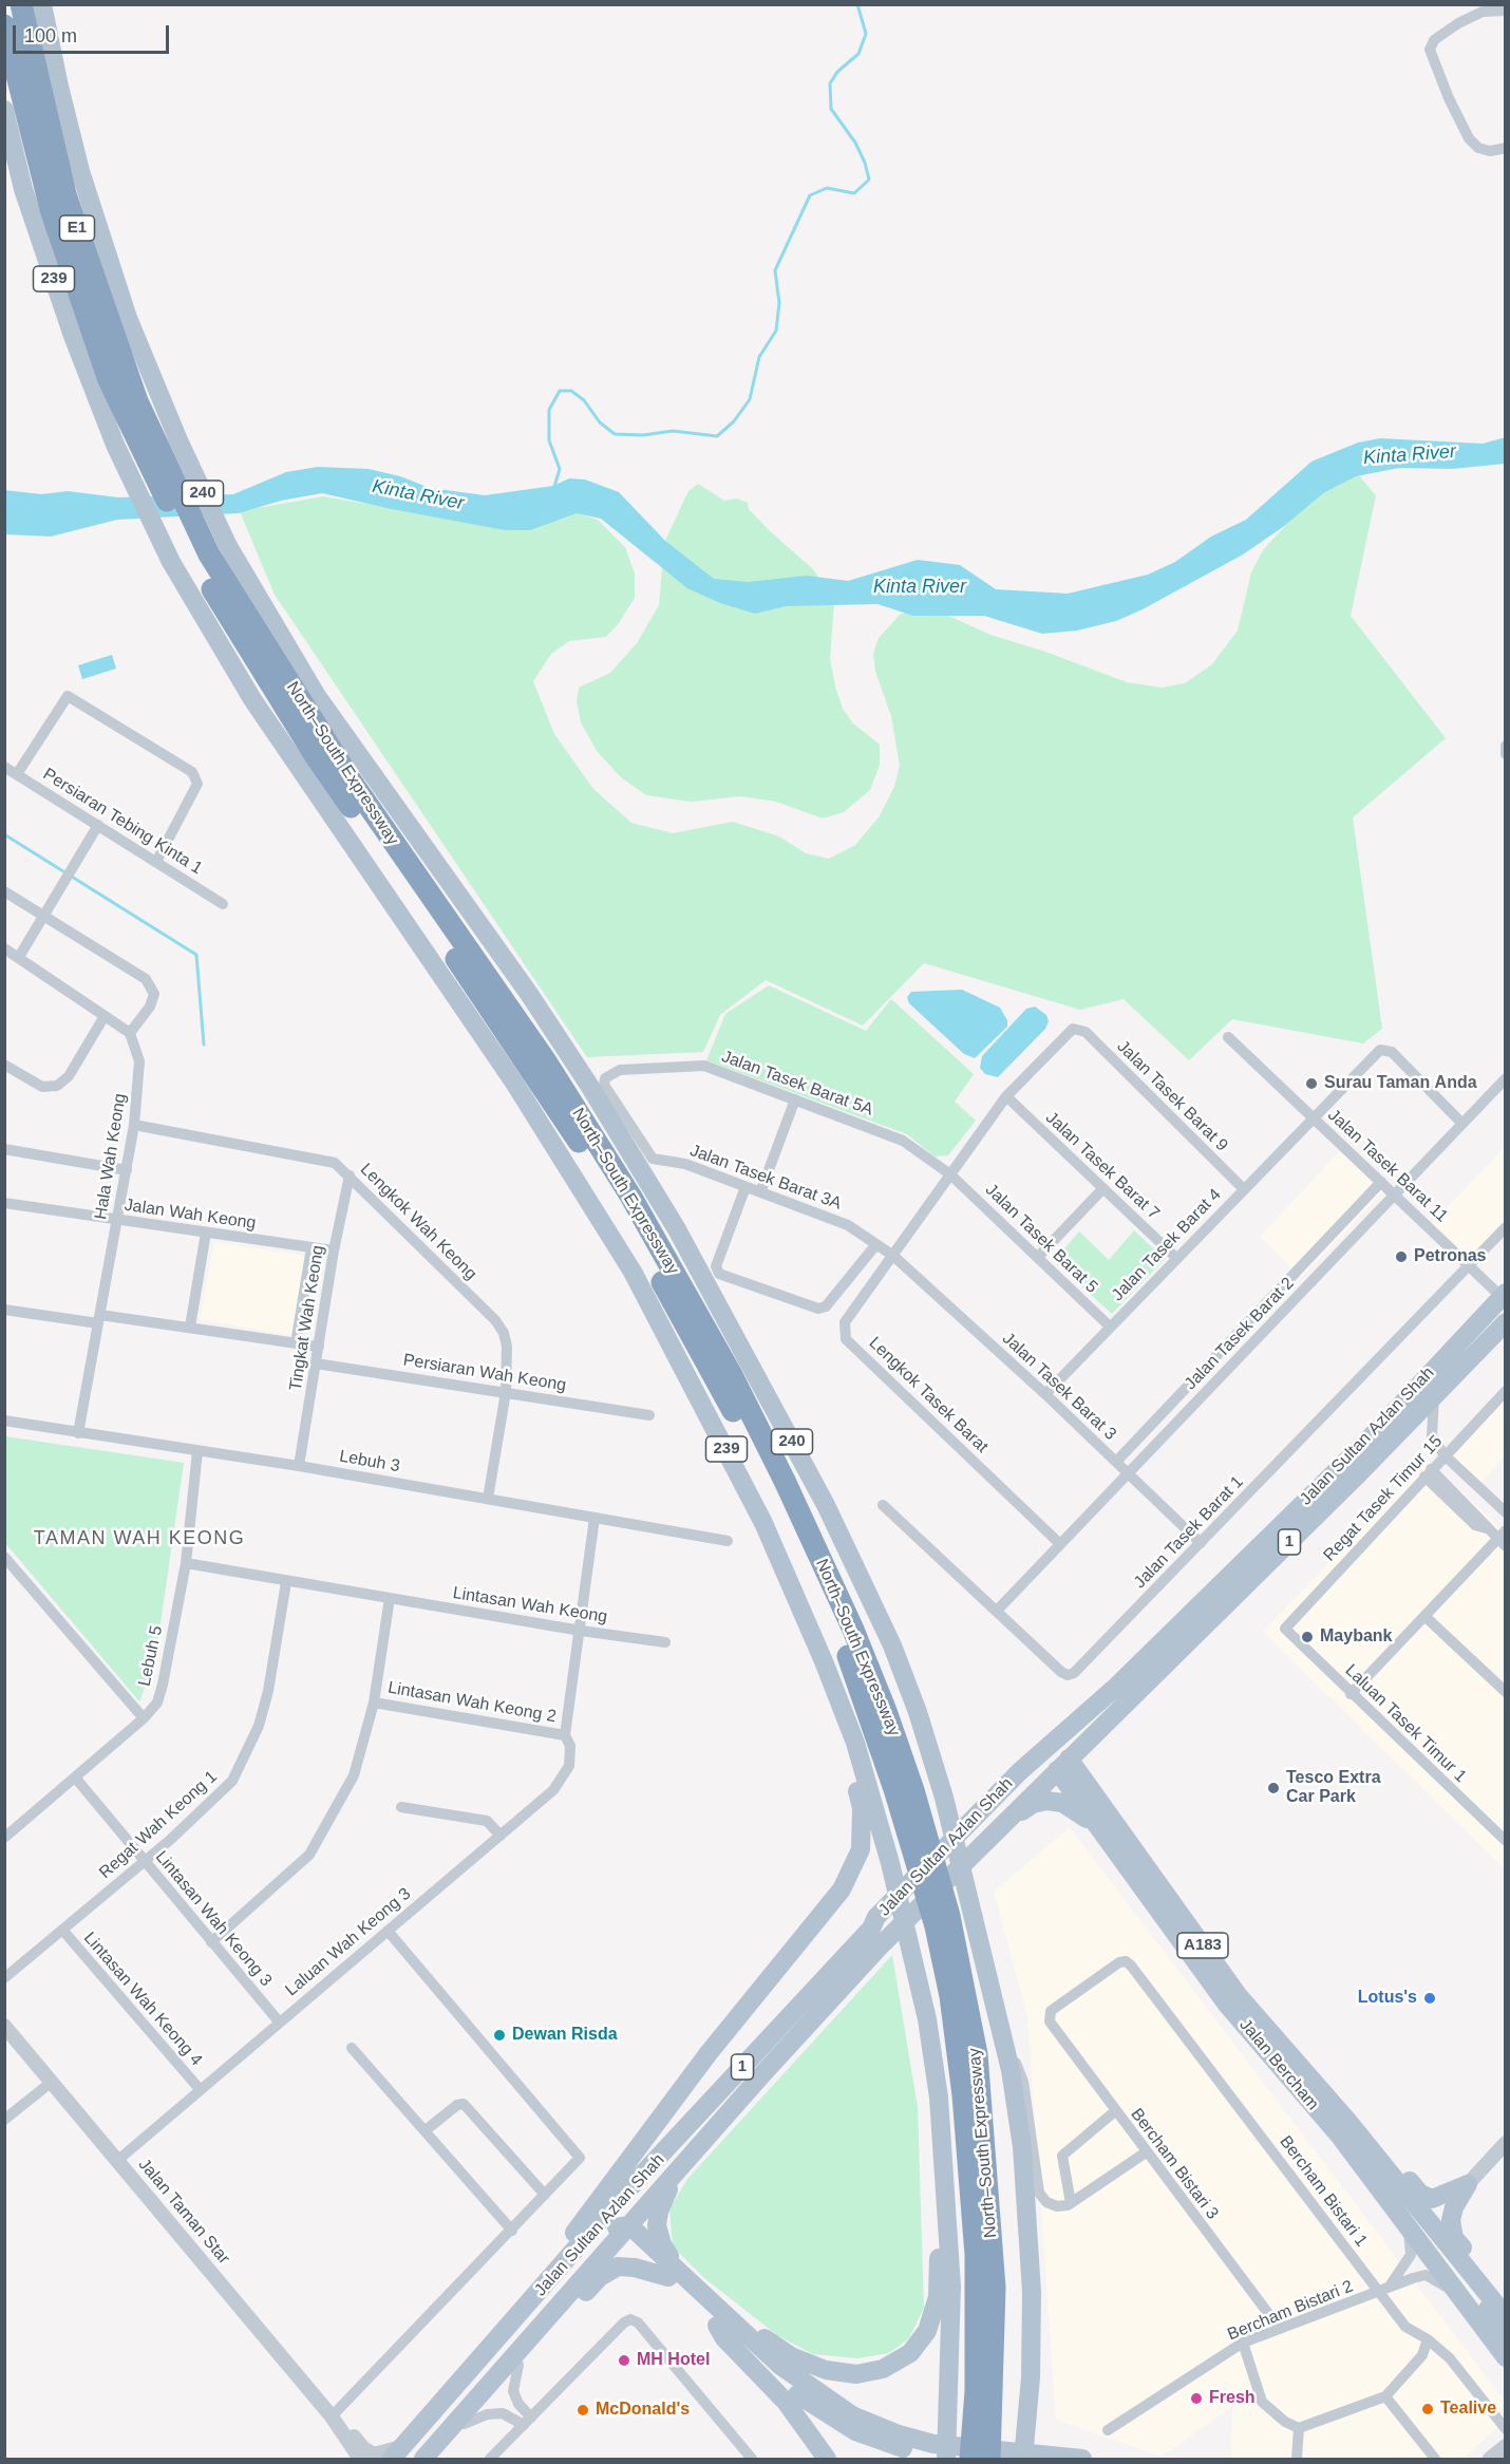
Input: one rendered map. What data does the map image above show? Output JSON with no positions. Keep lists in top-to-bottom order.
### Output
{
  "streets": {
    "highway": ["E1", "North–South Expressway"],
    "main road": [
      "239",
      "240",
      "Jalan Sultan Azlan Shah",
      "1",
      "A183",
      "Jalan Bercham"
    ],
    "street": [
      "Persiaran Tebing Kinta 1",
      "Jalan Tasek Barat 5A",
      "Jalan Tasek Barat 9",
      "Hala Wah Keong",
      "Jalan Tasek Barat 7",
      "Jalan Tasek Barat 11",
      "Jalan Tasek Barat 3A",
      "Jalan Wah Keong",
      "Lengkok Wah Keong",
      "Jalan Tasek Barat 5",
      "Jalan Tasek Barat 4",
      "Tingkat Wah Keong",
      "Jalan Tasek Barat 2",
      "Persiaran Wah Keong",
      "Jalan Tasek Barat 3",
      "Lengkok Tasek Barat",
      "Lebuh 3",
      "Regat Tasek Timur 15",
      "Jalan Tasek Barat 1",
      "Lintasan Wah Keong",
      "Lebuh 5",
      "Lintasan Wah Keong 2",
      "Laluan Tasek Timur 1",
      "Regat Wah Keong 1",
      "Lintasan Wah Keong 3",
      "Laluan Wah Keong 3",
      "Lintasan Wah Keong 4",
      "Bercham Bistari 3",
      "Bercham Bistari 1",
      "Jalan Taman Star",
      "Bercham Bistari 2"
    ]
  },
  "crossings": [
    ["240", "North–South Expressway"],
    ["Jalan Tasek Barat 5A", "Jalan Tasek Barat 3A"],
    ["Jalan Tasek Barat 5A", "Jalan Tasek Barat 5"],
    ["Jalan Tasek Barat 5A", "Lengkok Tasek Barat"],
    ["Jalan Tasek Barat 9", "Jalan Tasek Barat 4"],
    ["Jalan Tasek Barat 9", "Lengkok Tasek Barat"],
    ["Hala Wah Keong", "Jalan Wah Keong"],
    ["Hala Wah Keong", "Lengkok Wah Keong"],
    ["Hala Wah Keong", "Lebuh 3"],
    ["Jalan Tasek Barat 7", "Jalan Tasek Barat 4"],
    ["Jalan Tasek Barat 7", "Lengkok Tasek Barat"],
    ["Jalan Tasek Barat 11", "Jalan Tasek Barat 4"],
    ["Jalan Tasek Barat 11", "Jalan Tasek Barat 2"],
    ["Jalan Tasek Barat 11", "Jalan Sultan Azlan Shah"],
    ["Jalan Tasek Barat 11", "Jalan Tasek Barat 1"],
    ["Jalan Tasek Barat 3A", "Jalan Tasek Barat 3"],
    ["Jalan Tasek Barat 3A", "Lengkok Tasek Barat"],
    ["Jalan Wah Keong", "Tingkat Wah Keong"],
    ["Lengkok Wah Keong", "Tingkat Wah Keong"],
    ["Lengkok Wah Keong", "Persiaran Wah Keong"],
    ["Lengkok Wah Keong", "Lebuh 3"],
    ["Jalan Tasek Barat 5", "Jalan Tasek Barat 4"],
    ["Jalan Tasek Barat 5", "Lengkok Tasek Barat"],
    ["Jalan Tasek Barat 4", "Jalan Tasek Barat 2"],
    ["Jalan Tasek Barat 4", "Jalan Tasek Barat 3"],
    ["Tingkat Wah Keong", "Persiaran Wah Keong"],
    ["Tingkat Wah Keong", "Lebuh 3"],
    ["Jalan Tasek Barat 2", "Jalan Tasek Barat 3"],
    ["Jalan Tasek Barat 2", "Lengkok Tasek Barat"],
    ["Jalan Tasek Barat 2", "Jalan Tasek Barat 1"],
    ["Jalan Tasek Barat 3", "Lengkok Tasek Barat"],
    ["Jalan Tasek Barat 3", "Jalan Tasek Barat 1"],
    ["Jalan Sultan Azlan Shah", "Jalan Bercham"],
    ["Jalan Sultan Azlan Shah", "Jalan Taman Star"],
    ["Lebuh 3", "Lebuh 5"],
    ["Lebuh 3", "Laluan Wah Keong 3"],
    ["Regat Tasek Timur 15", "Laluan Tasek Timur 1"],
    ["Lintasan Wah Keong", "Lebuh 5"],
    ["Lintasan Wah Keong", "Regat Wah Keong 1"],
    ["Lintasan Wah Keong", "Laluan Wah Keong 3"],
    ["Lebuh 5", "Lintasan Wah Keong 3"],
    ["Lintasan Wah Keong 2", "Laluan Wah Keong 3"],
    ["Regat Wah Keong 1", "Lintasan Wah Keong 3"],
    ["Regat Wah Keong 1", "Lintasan Wah Keong 4"],
    ["Lintasan Wah Keong 3", "Laluan Wah Keong 3"],
    ["Laluan Wah Keong 3", "Lintasan Wah Keong 4"],
    ["Laluan Wah Keong 3", "Jalan Taman Star"],
    ["Jalan Bercham", "Bercham Bistari 2"],
    ["Bercham Bistari 3", "Bercham Bistari 1"],
    ["Bercham Bistari 3", "Bercham Bistari 2"],
    ["Bercham Bistari 1", "Bercham Bistari 2"]
  ],
  "districts": ["TAMAN WAH KEONG"],
  "water": ["Kinta River"],
  "places": [
    "Surau Taman Anda",
    "Petronas",
    "Maybank",
    "Tesco Extra Car Park",
    "Lotus's",
    "Dewan Risda",
    "MH Hotel",
    "Fresh",
    "Tealive",
    "McDonald's"
  ],
  "scale_bar": "100 m"
}
